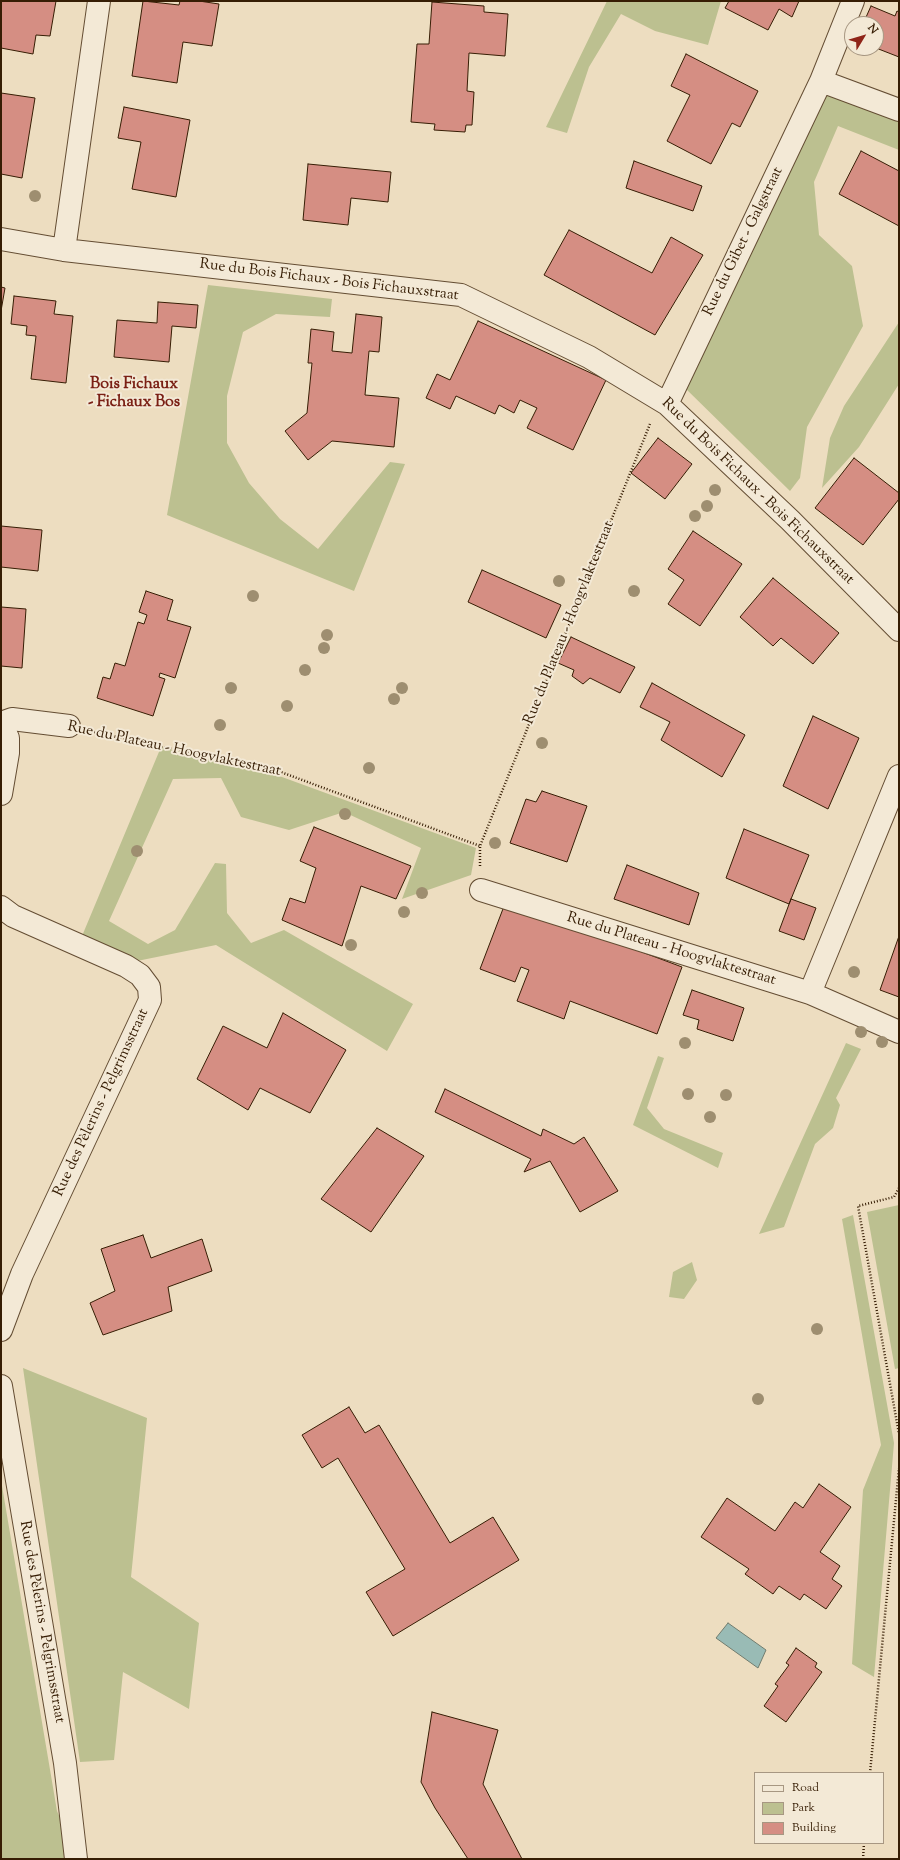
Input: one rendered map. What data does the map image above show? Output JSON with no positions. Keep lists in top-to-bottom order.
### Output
{
  "streets": {
    "street": [
      "Rue du Gibet - Galgstraat",
      "Rue du Bois Fichaux - Bois Fichauxstraat",
      "Rue du Plateau - Hoogvlaktestraat",
      "Rue des Pèlerins - Pelgrimsstraat"
    ]
  },
  "crossings": [
    ["Rue du Gibet - Galgstraat", "Rue du Bois Fichaux - Bois Fichauxstraat"],
    ["Rue du Gibet - Galgstraat", "Rue du Plateau - Hoogvlaktestraat"],
    ["Rue du Bois Fichaux - Bois Fichauxstraat", "Rue du Plateau - Hoogvlaktestraat"]
  ],
  "districts": ["Bois Fichaux - Fichaux Bos"],
  "legend": ["Road", "Park", "Building"],
  "north": "top right"
}
